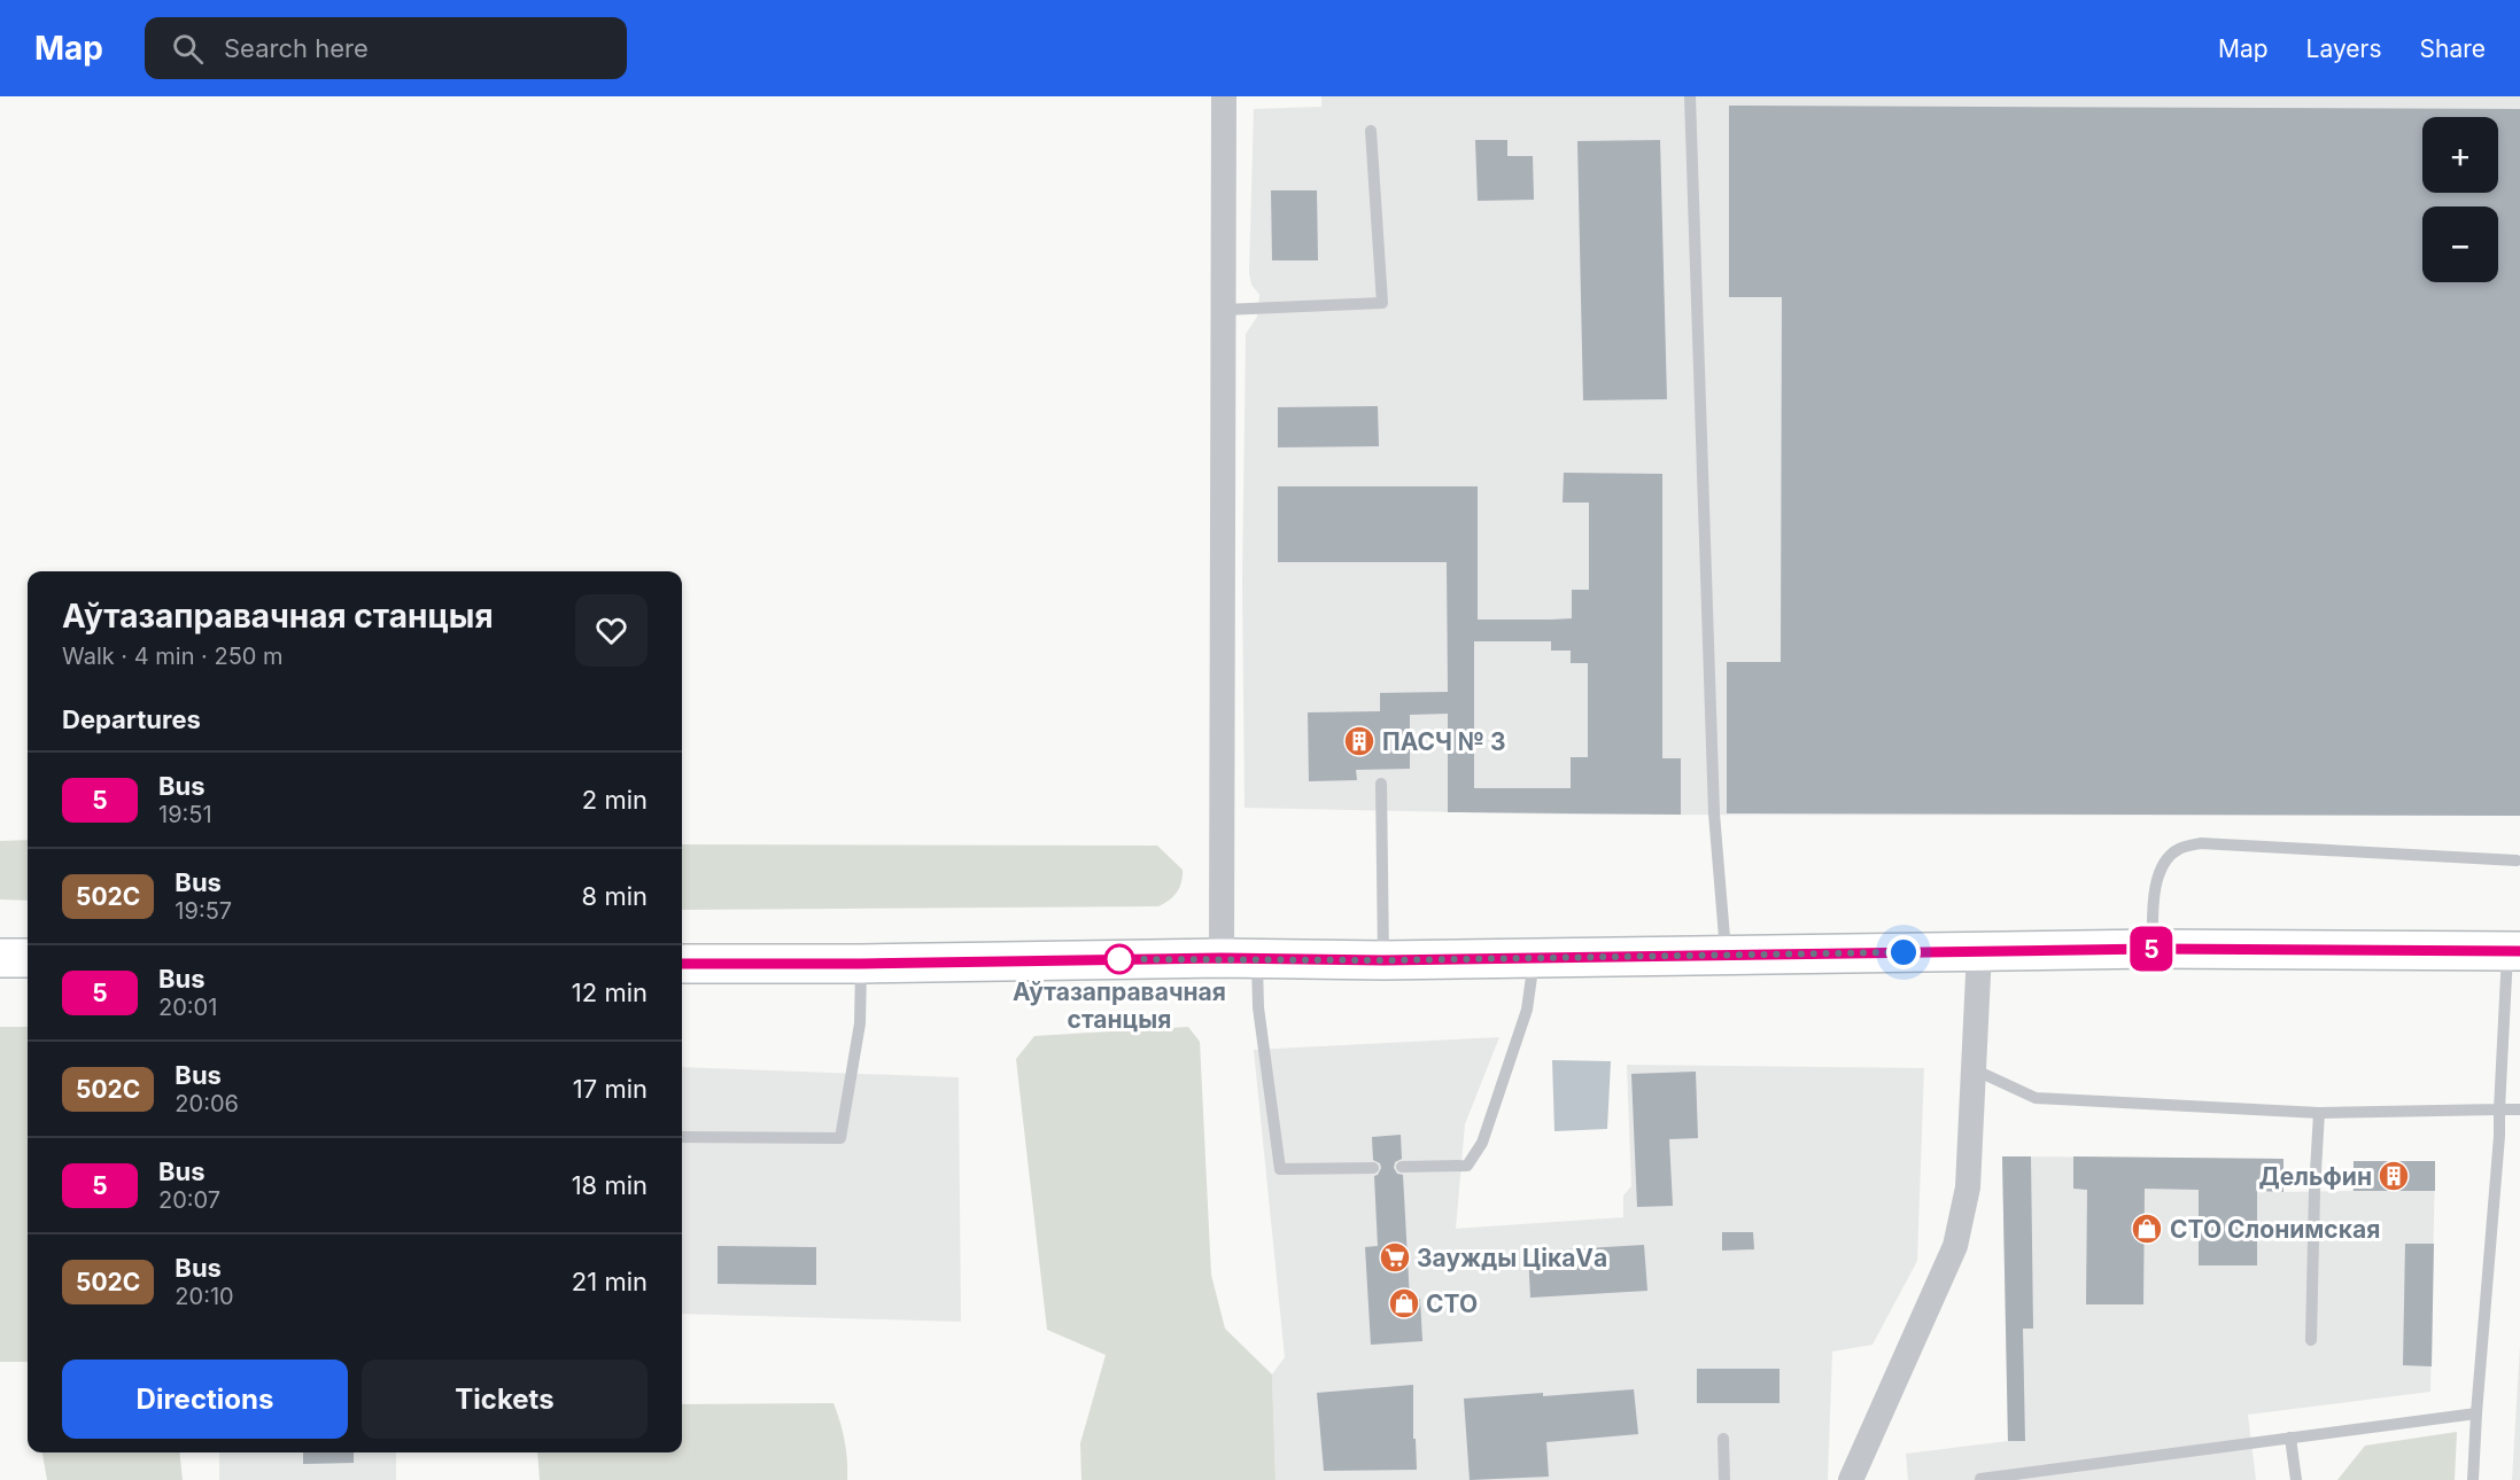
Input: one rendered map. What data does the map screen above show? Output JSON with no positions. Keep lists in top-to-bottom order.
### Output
{
  "places": {
    "building": ["ПАСЧ № 3", "Дельфин"],
    "other": ["Аўтазаправачная станцыя"],
    "shop": ["СТО Слонимская", "СТО"],
    "supermarket": ["Заужды ЦікаVа"]
  },
  "lines": ["bus line 5"],
  "page": {
    "header": "Map",
    "search": "Search here",
    "nav": ["Map", "Layers", "Share"],
    "on_map": "5",
    "map_buttons": ["+", "−"],
    "heading": [
      ["Аўтазаправачная станцыя", "Walk · 4 min · 250 m"],
      "Departures"
    ],
    "list": [
      {
        "mark": "5",
        "name": "Bus",
        "note": "19:51",
        "value": "2 min"
      },
      {
        "mark": "502С",
        "name": "Bus",
        "note": "19:57",
        "value": "8 min"
      },
      {
        "mark": "5",
        "name": "Bus",
        "note": "20:01",
        "value": "12 min"
      },
      {
        "mark": "502С",
        "name": "Bus",
        "note": "20:06",
        "value": "17 min"
      },
      {
        "mark": "5",
        "name": "Bus",
        "note": "20:07",
        "value": "18 min"
      },
      {
        "mark": "502С",
        "name": "Bus",
        "note": "20:10",
        "value": "21 min"
      }
    ],
    "buttons": ["Directions", "Tickets"]
  }
}
